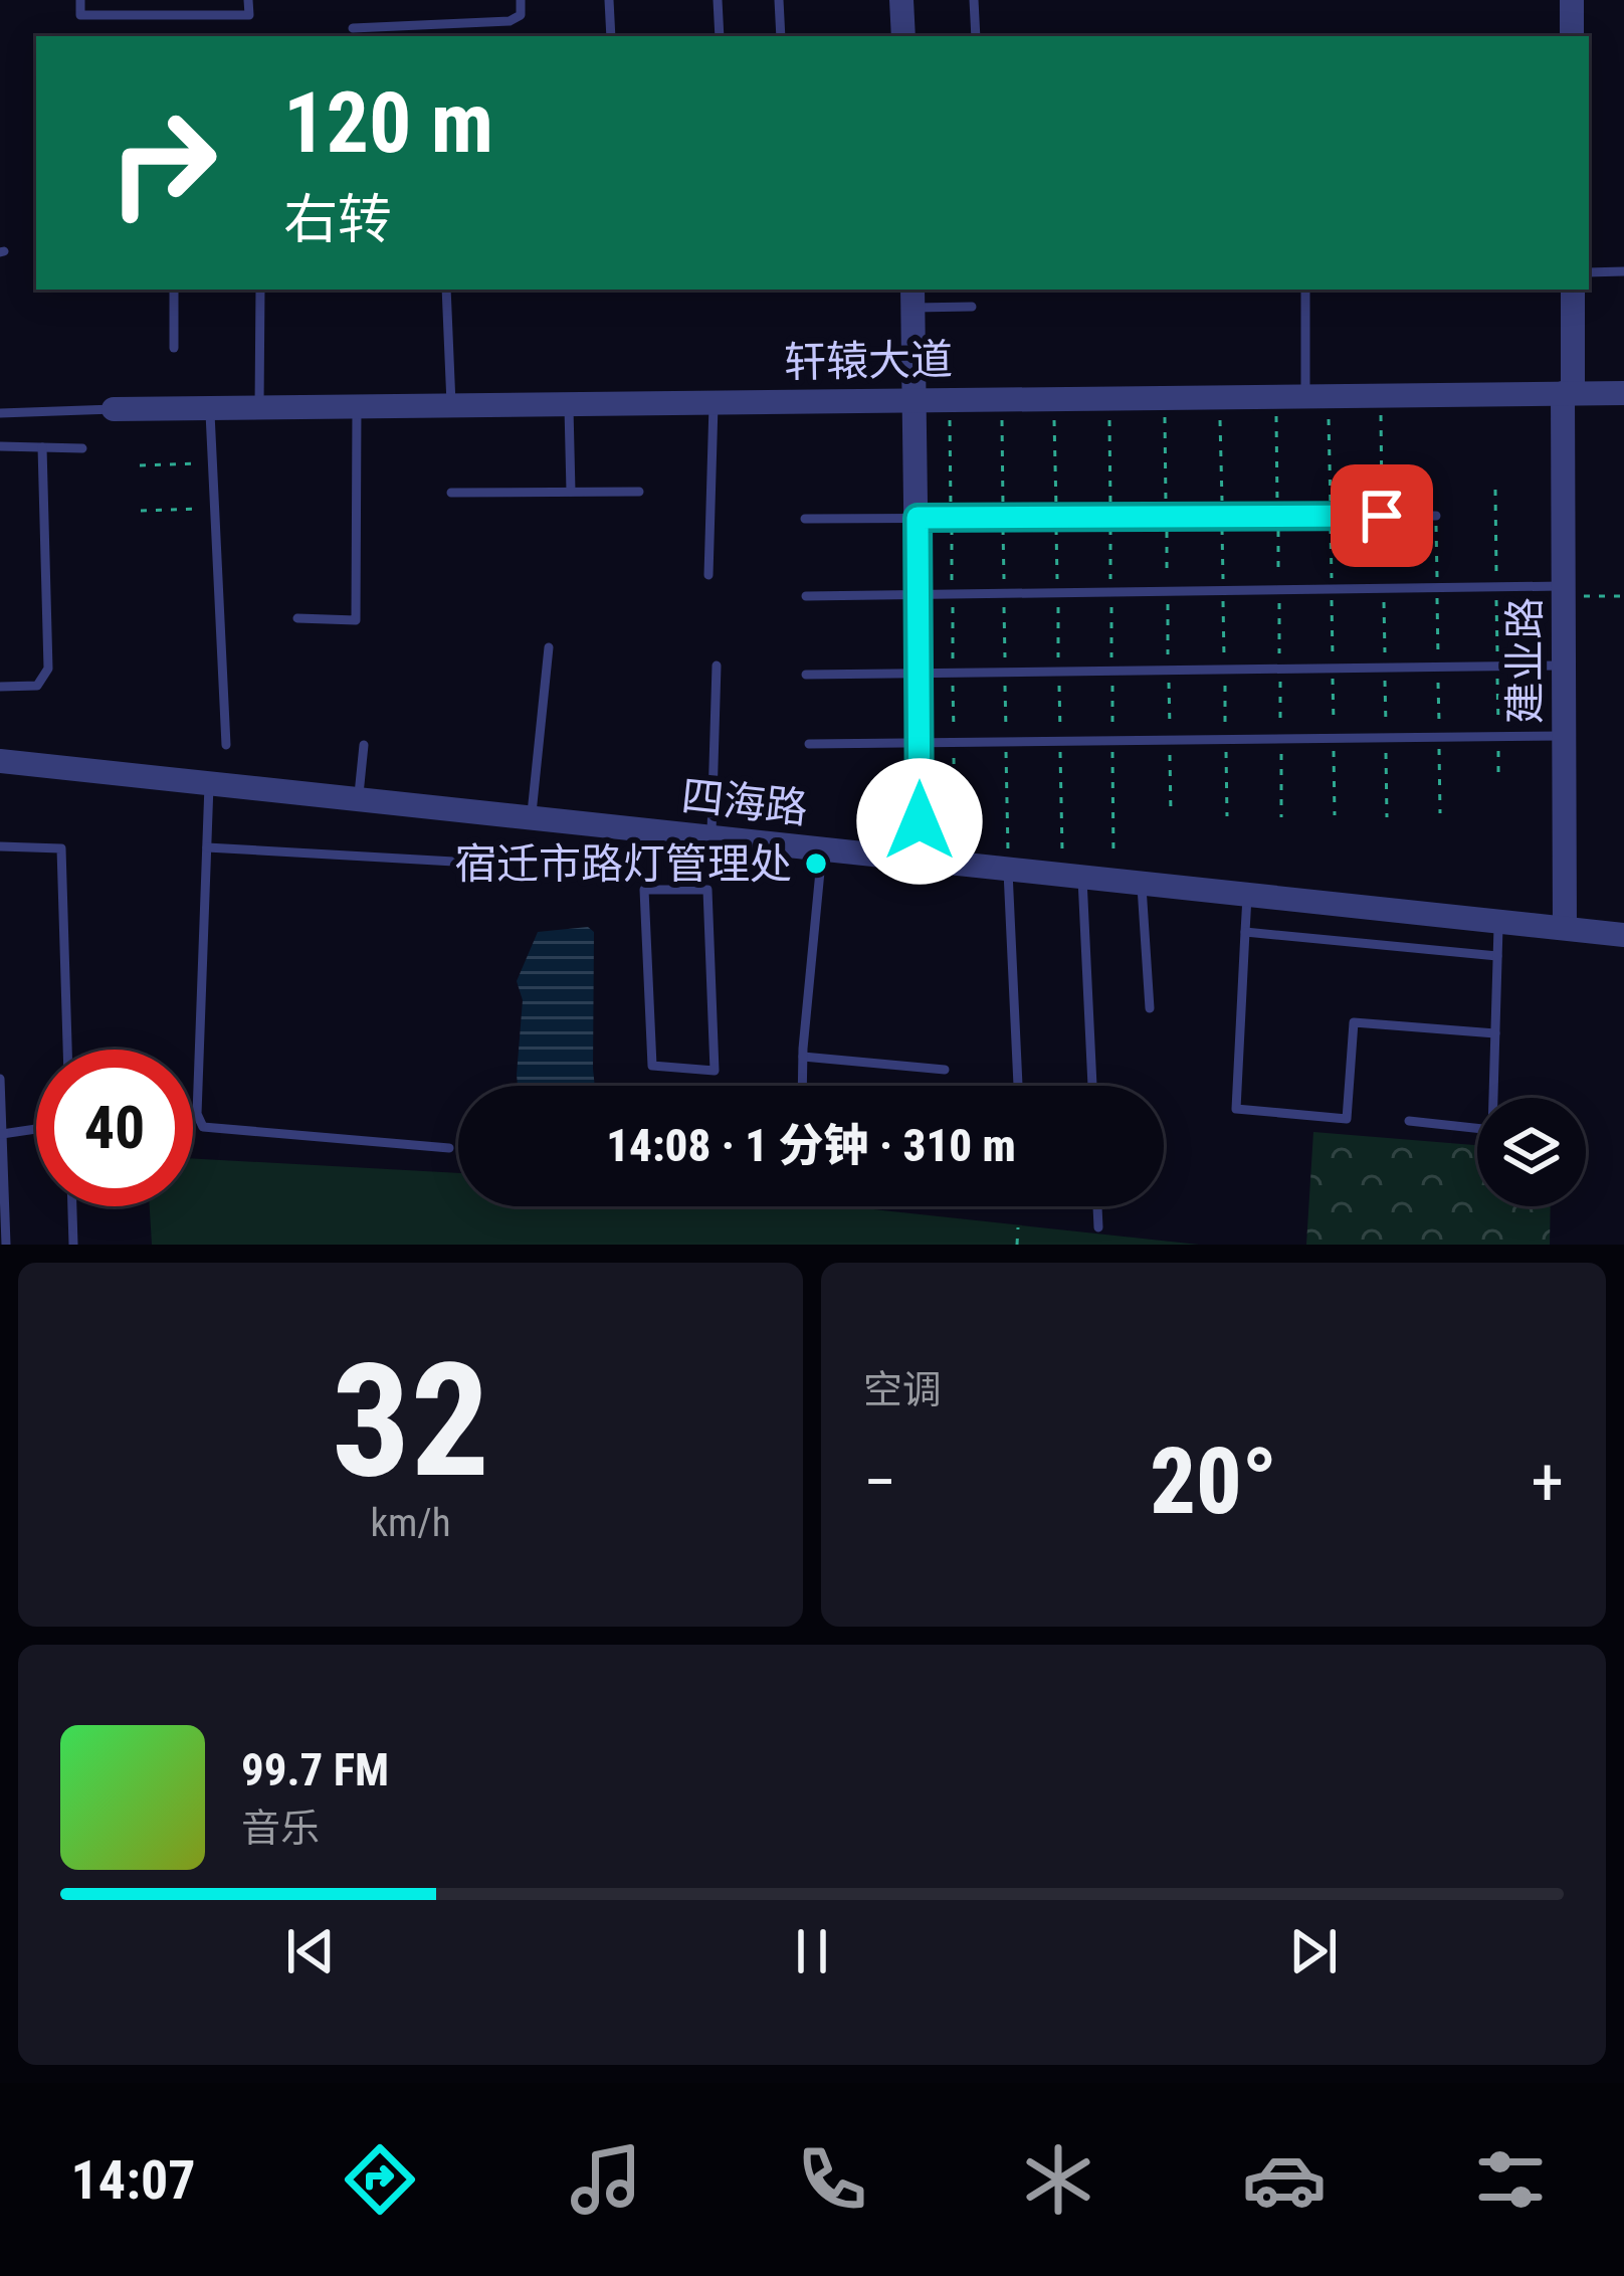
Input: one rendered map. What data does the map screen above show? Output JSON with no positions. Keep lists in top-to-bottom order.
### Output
{
  "streets": {
    "street": ["轩辕大道", "建业路", "四海路"]
  },
  "crossings": [
    ["轩辕大道", "建业路"],
    ["建业路", "四海路"]
  ],
  "places": ["宿迁市路灯管理处"],
  "page": {
    "turn": ["120 m", "右转"],
    "limit": "40",
    "trip": "14:08 · 1 分钟 · 310 m",
    "tile": [
      ["32", "km/h"],
      "空调"
    ],
    "heat": ["−", "20°", "+"],
    "song": ["99.7 FM", "音乐"],
    "tabs": "14:07"
  }
}
